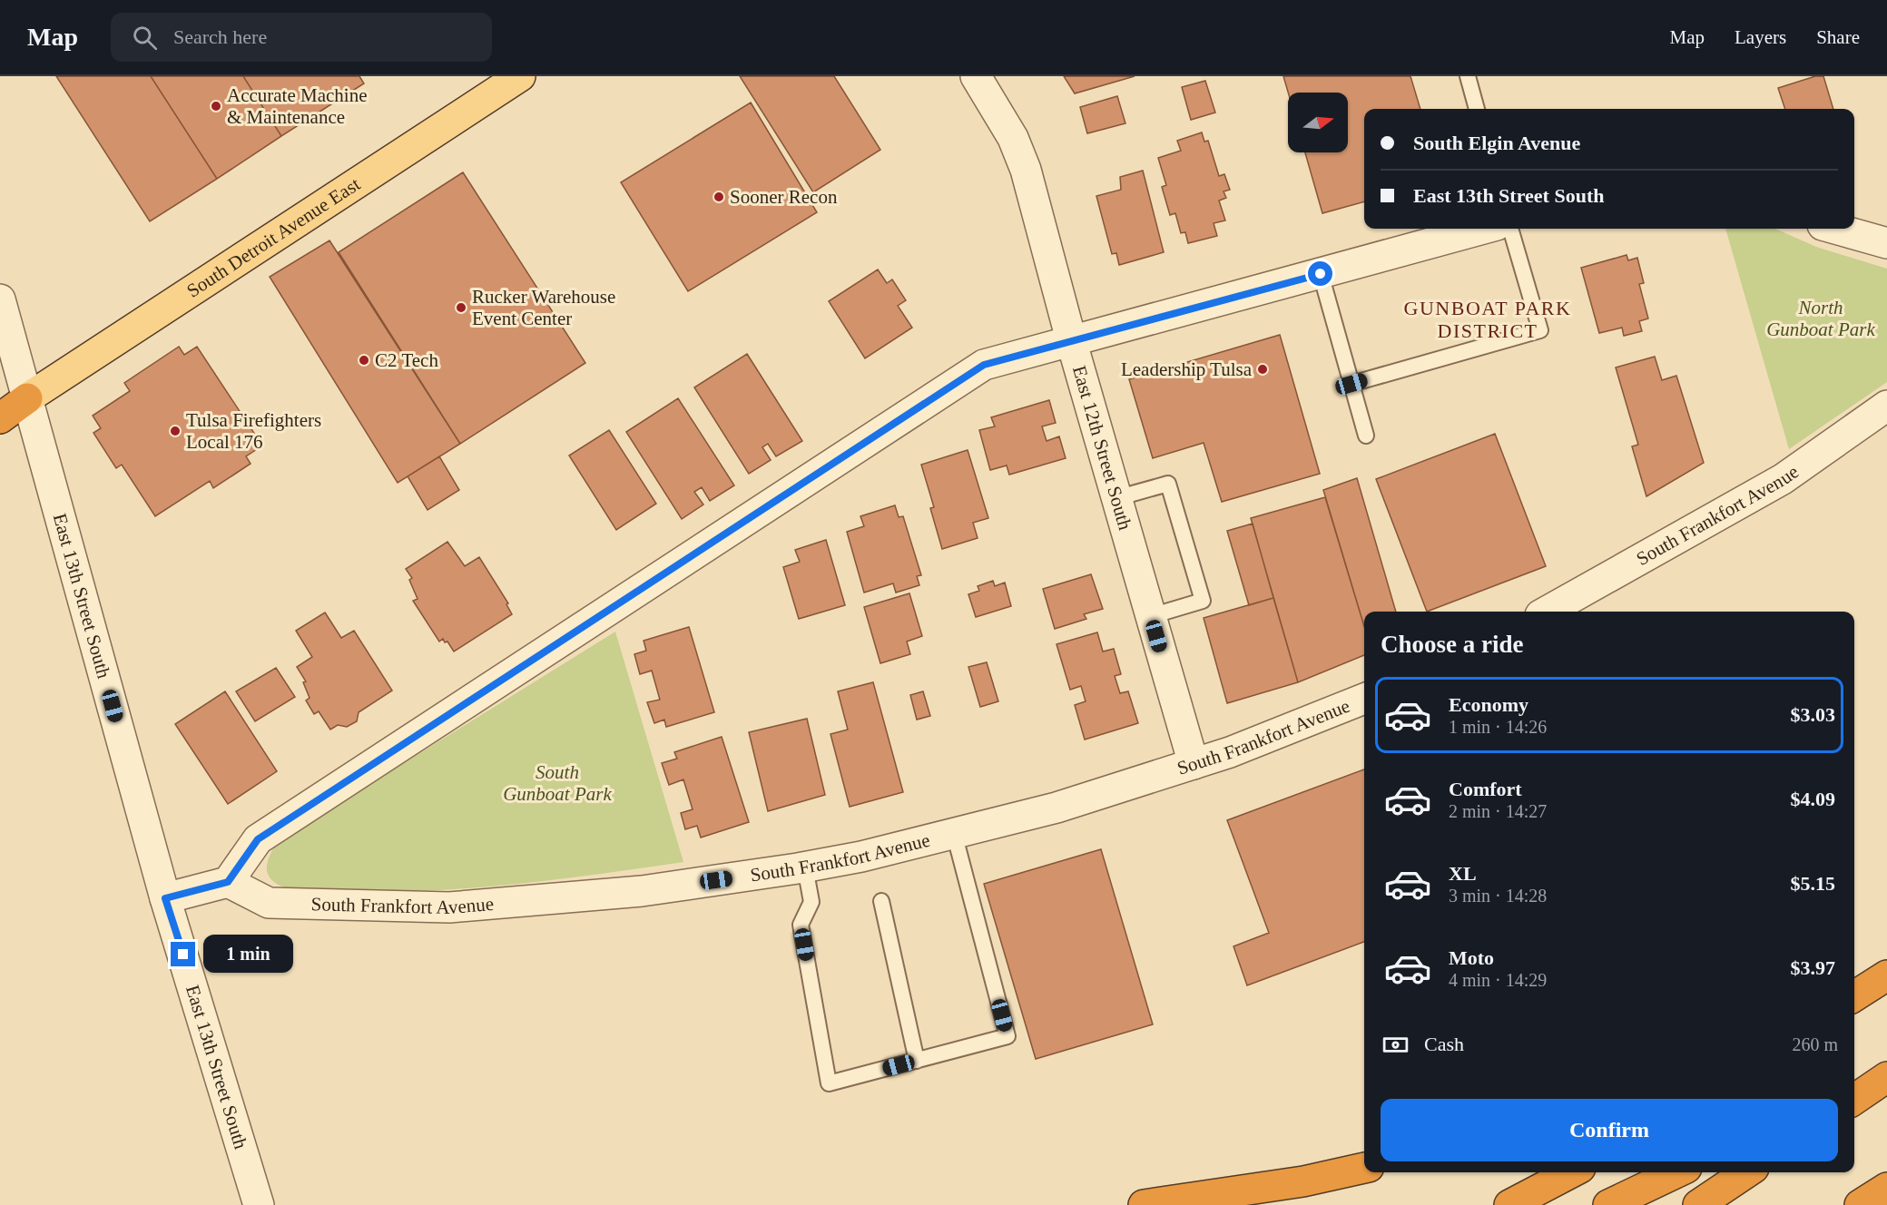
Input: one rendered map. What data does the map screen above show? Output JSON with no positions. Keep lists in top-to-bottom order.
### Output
{
  "streets": {
    "main road": ["South Detroit Avenue East"],
    "street": ["East 12th Street South", "South Frankfort Avenue", "East 13th Street South"]
  },
  "crossings": [
    ["South Detroit Avenue East", "East 13th Street South"],
    ["East 12th Street South", "South Frankfort Avenue"]
  ],
  "districts": ["GUNBOAT PARK DISTRICT"],
  "parks": ["North Gunboat Park", "South Gunboat Park"],
  "places": [
    "Accurate Machine & Maintenance",
    "Sooner Recon",
    "Rucker Warehouse Event Center",
    "C2 Tech",
    "Leadership Tulsa",
    "Tulsa Firefighters Local 176"
  ],
  "north": "right",
  "page": {
    "header": "Map",
    "search": "Search here",
    "nav": ["Map", "Layers", "Share"],
    "banner": ["South Elgin Avenue", "East 13th Street South"],
    "heading": "Choose a ride",
    "list": [
      {
        "name": "Economy",
        "note": "1 min · 14:26",
        "value": "$3.03"
      },
      {
        "name": "Comfort",
        "note": "2 min · 14:27",
        "value": "$4.09"
      },
      {
        "name": "XL",
        "note": "3 min · 14:28",
        "value": "$5.15"
      },
      {
        "name": "Moto",
        "note": "4 min · 14:29",
        "value": "$3.97"
      }
    ],
    "bubble": "1 min",
    "pay": ["Cash", "260 m"],
    "buttons": "Confirm"
  }
}
